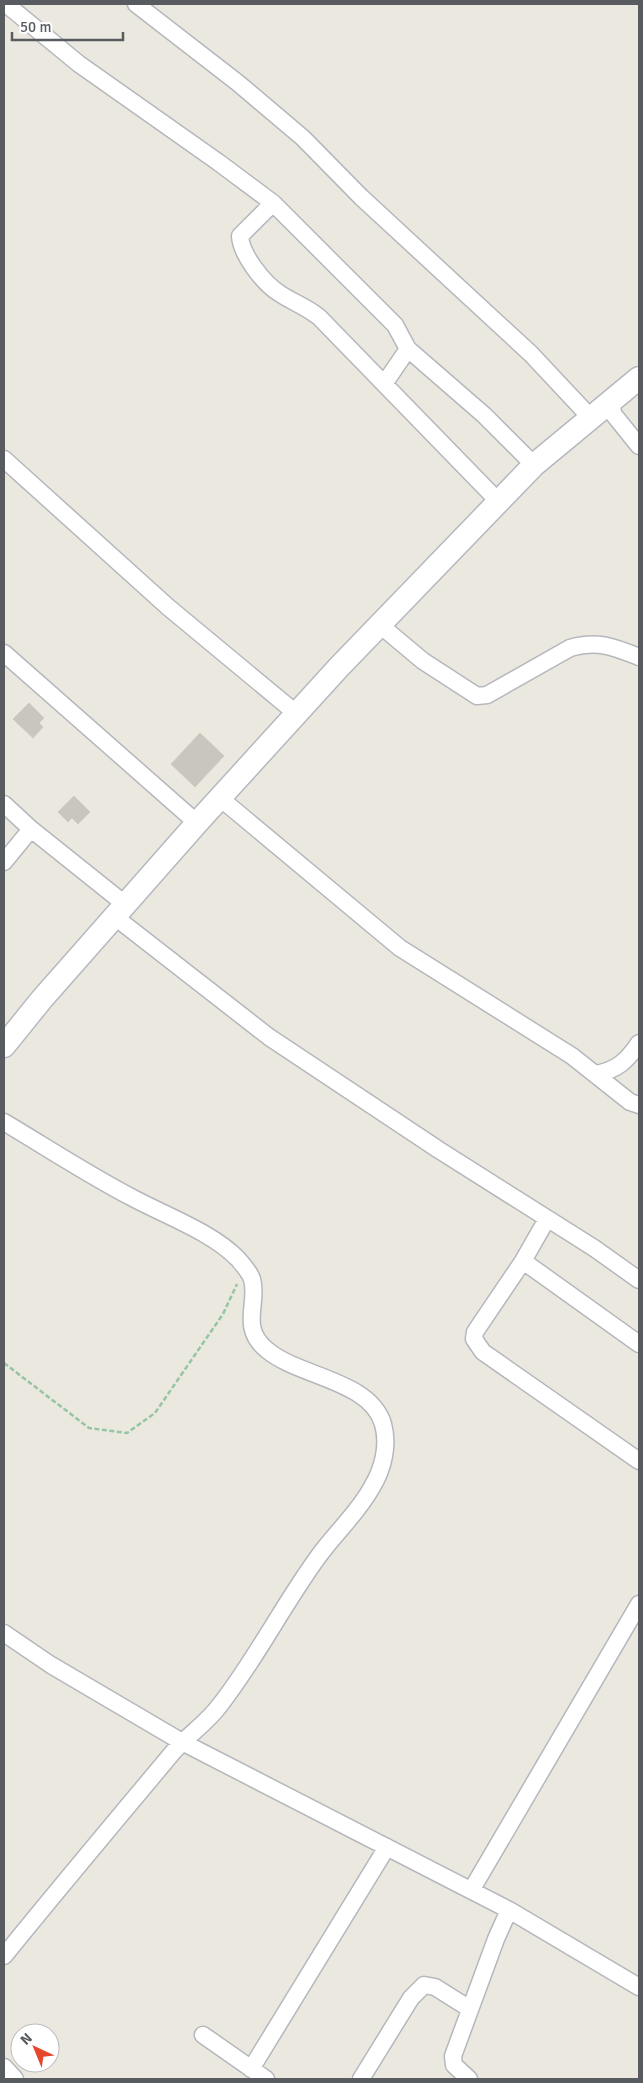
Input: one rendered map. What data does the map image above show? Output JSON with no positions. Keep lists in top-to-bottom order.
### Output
{
  "scale_bar": "50 m",
  "north": "top left"
}
